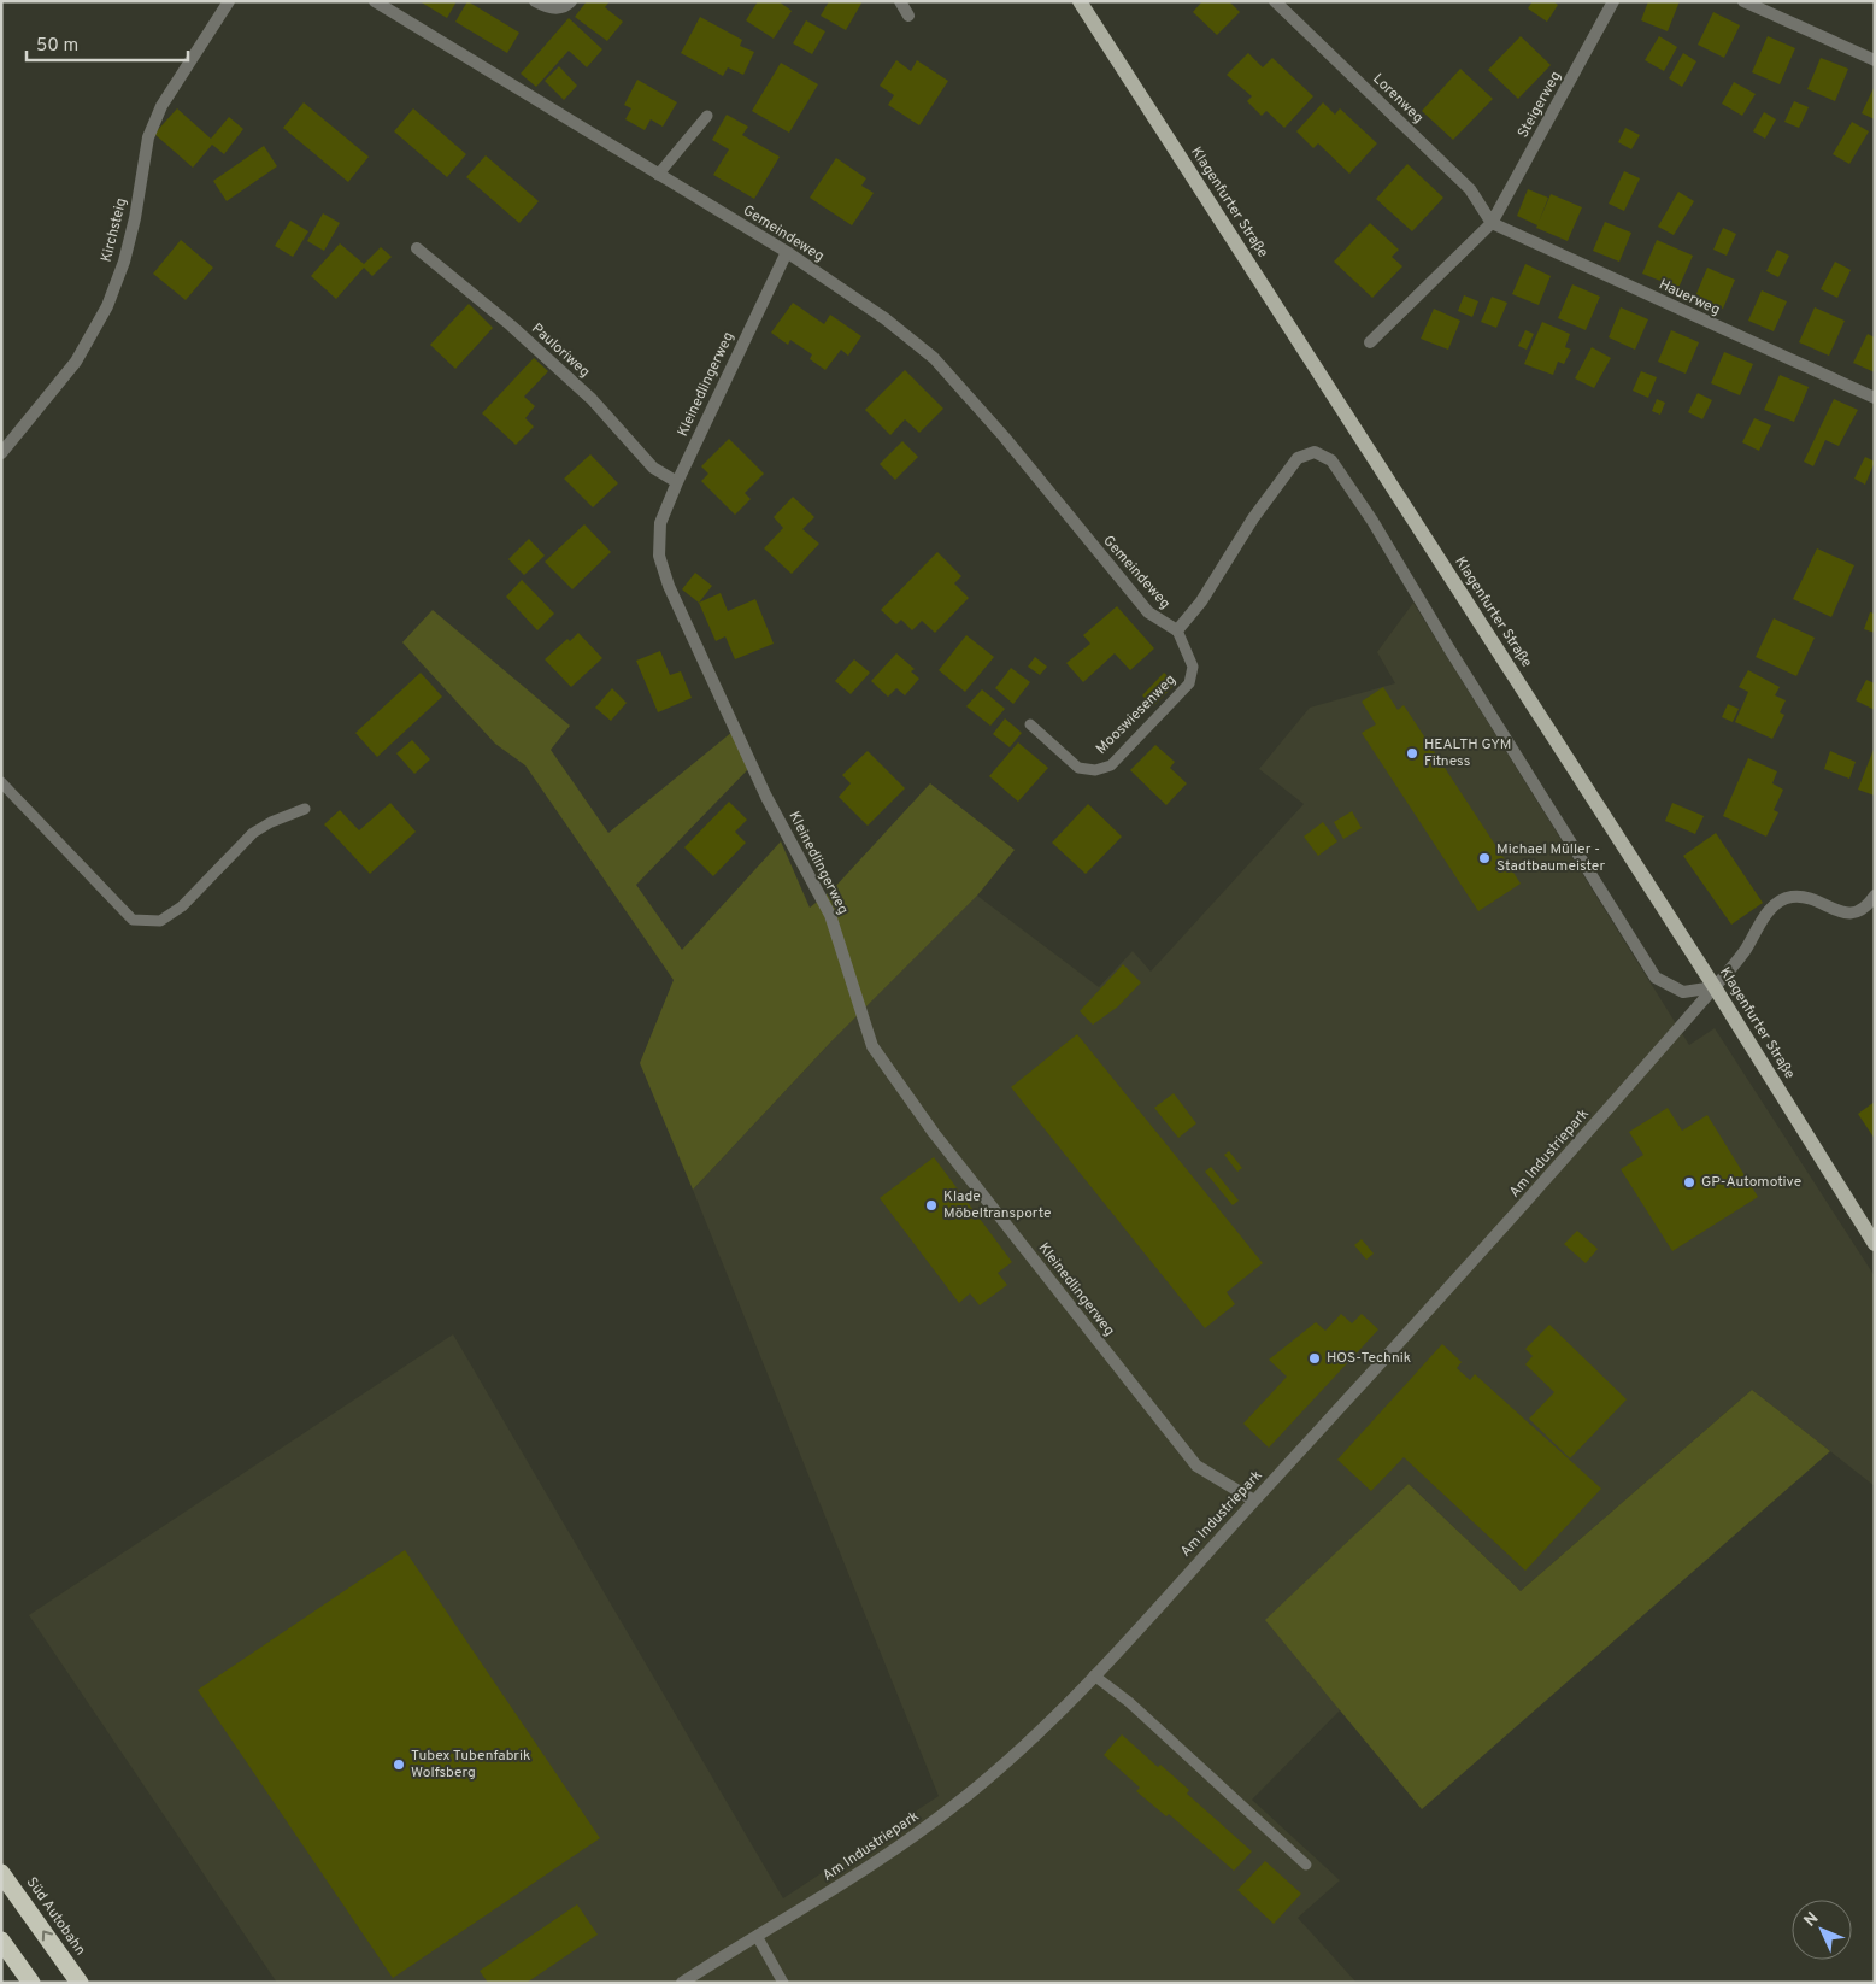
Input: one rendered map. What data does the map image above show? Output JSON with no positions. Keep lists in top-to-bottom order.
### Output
{
  "streets": {
    "highway": ["Süd Autobahn"],
    "main road": ["Klagenfurter Straße"],
    "street": [
      "Lorenweg",
      "Steigerweg",
      "Kirchsteig",
      "Gemeindeweg",
      "Hauerweg",
      "Pauloriweg",
      "Kleinedlingerweg",
      "Am Industriepark"
    ],
    "lane": ["Mooswiesenweg"]
  },
  "crossings": [
    ["Lorenweg", "Steigerweg"],
    ["Lorenweg", "Hauerweg"],
    ["Steigerweg", "Hauerweg"],
    ["Klagenfurter Straße", "Gemeindeweg"],
    ["Klagenfurter Straße", "Am Industriepark"],
    ["Gemeindeweg", "Kleinedlingerweg"],
    ["Gemeindeweg", "Mooswiesenweg"],
    ["Gemeindeweg", "Am Industriepark"],
    ["Pauloriweg", "Kleinedlingerweg"],
    ["Kleinedlingerweg", "Am Industriepark"]
  ],
  "places": [
    "HEALTH GYM Fitness",
    "Michael Müller - Stadtbaumeister",
    "GP-Automotive",
    "Klade Möbeltransporte",
    "HOS-Technik",
    "Tubex Tubenfabrik Wolfsberg"
  ],
  "scale_bar": "50 m",
  "north": "top left"
}
